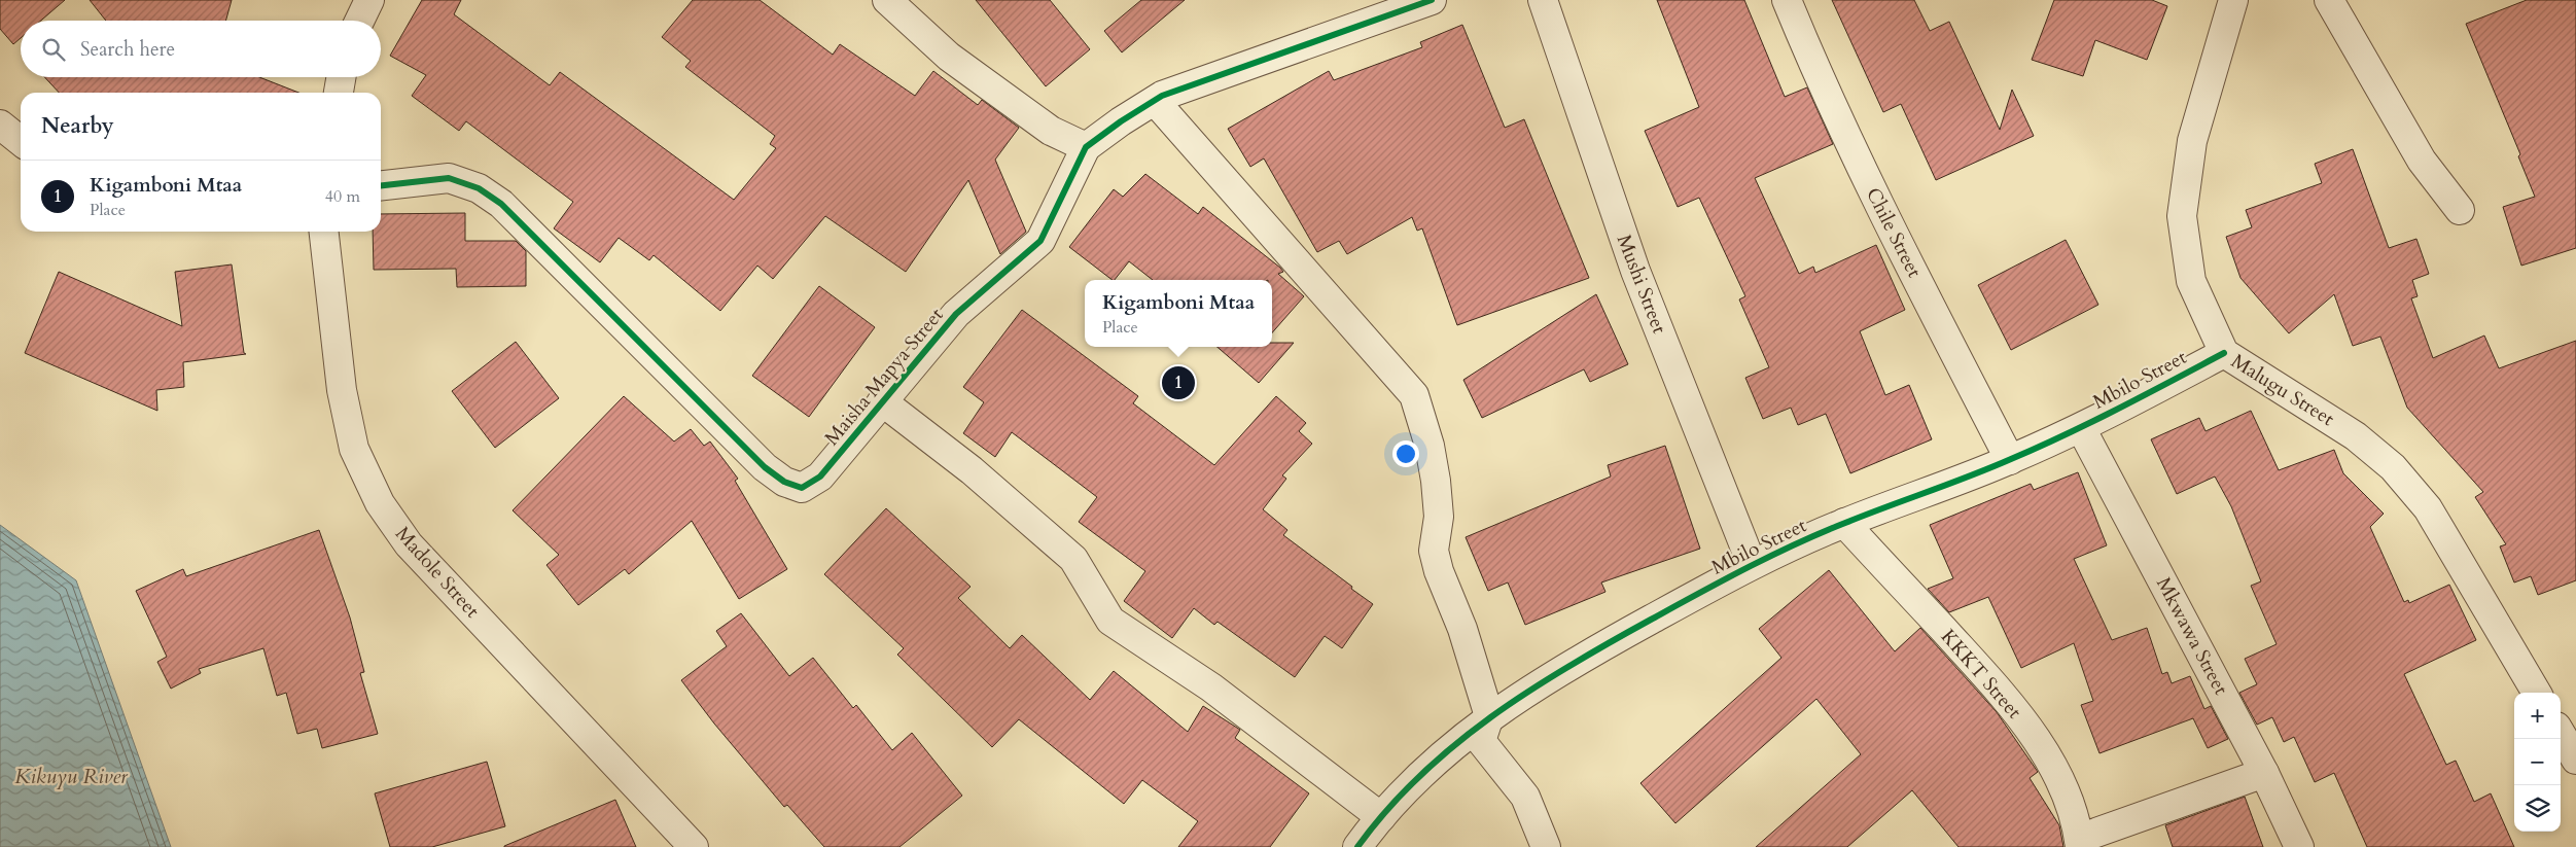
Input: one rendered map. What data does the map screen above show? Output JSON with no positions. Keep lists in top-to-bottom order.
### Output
{
  "streets": {
    "street": [
      "Chile Street",
      "Mushi Street",
      "Maisha Mapya Street",
      "Mbilo Street",
      "Malugu Street",
      "Madole Street",
      "Mkwawa Street",
      "KKKT Street"
    ]
  },
  "crossings": [
    ["Chile Street", "Mbilo Street"],
    ["Mushi Street", "Mbilo Street"],
    ["Mbilo Street", "Malugu Street"],
    ["Mbilo Street", "Mkwawa Street"],
    ["Mbilo Street", "KKKT Street"]
  ],
  "water": ["Kikuyu River"],
  "page": {
    "search": "Search here",
    "heading": "Nearby",
    "list": [
      {
        "mark": "1",
        "name": "Kigamboni Mtaa",
        "note": "Place",
        "value": "40 m"
      }
    ],
    "popup": ["Kigamboni Mtaa", "Place"],
    "pins": "1",
    "map_buttons": ["+", "−"]
  }
}
